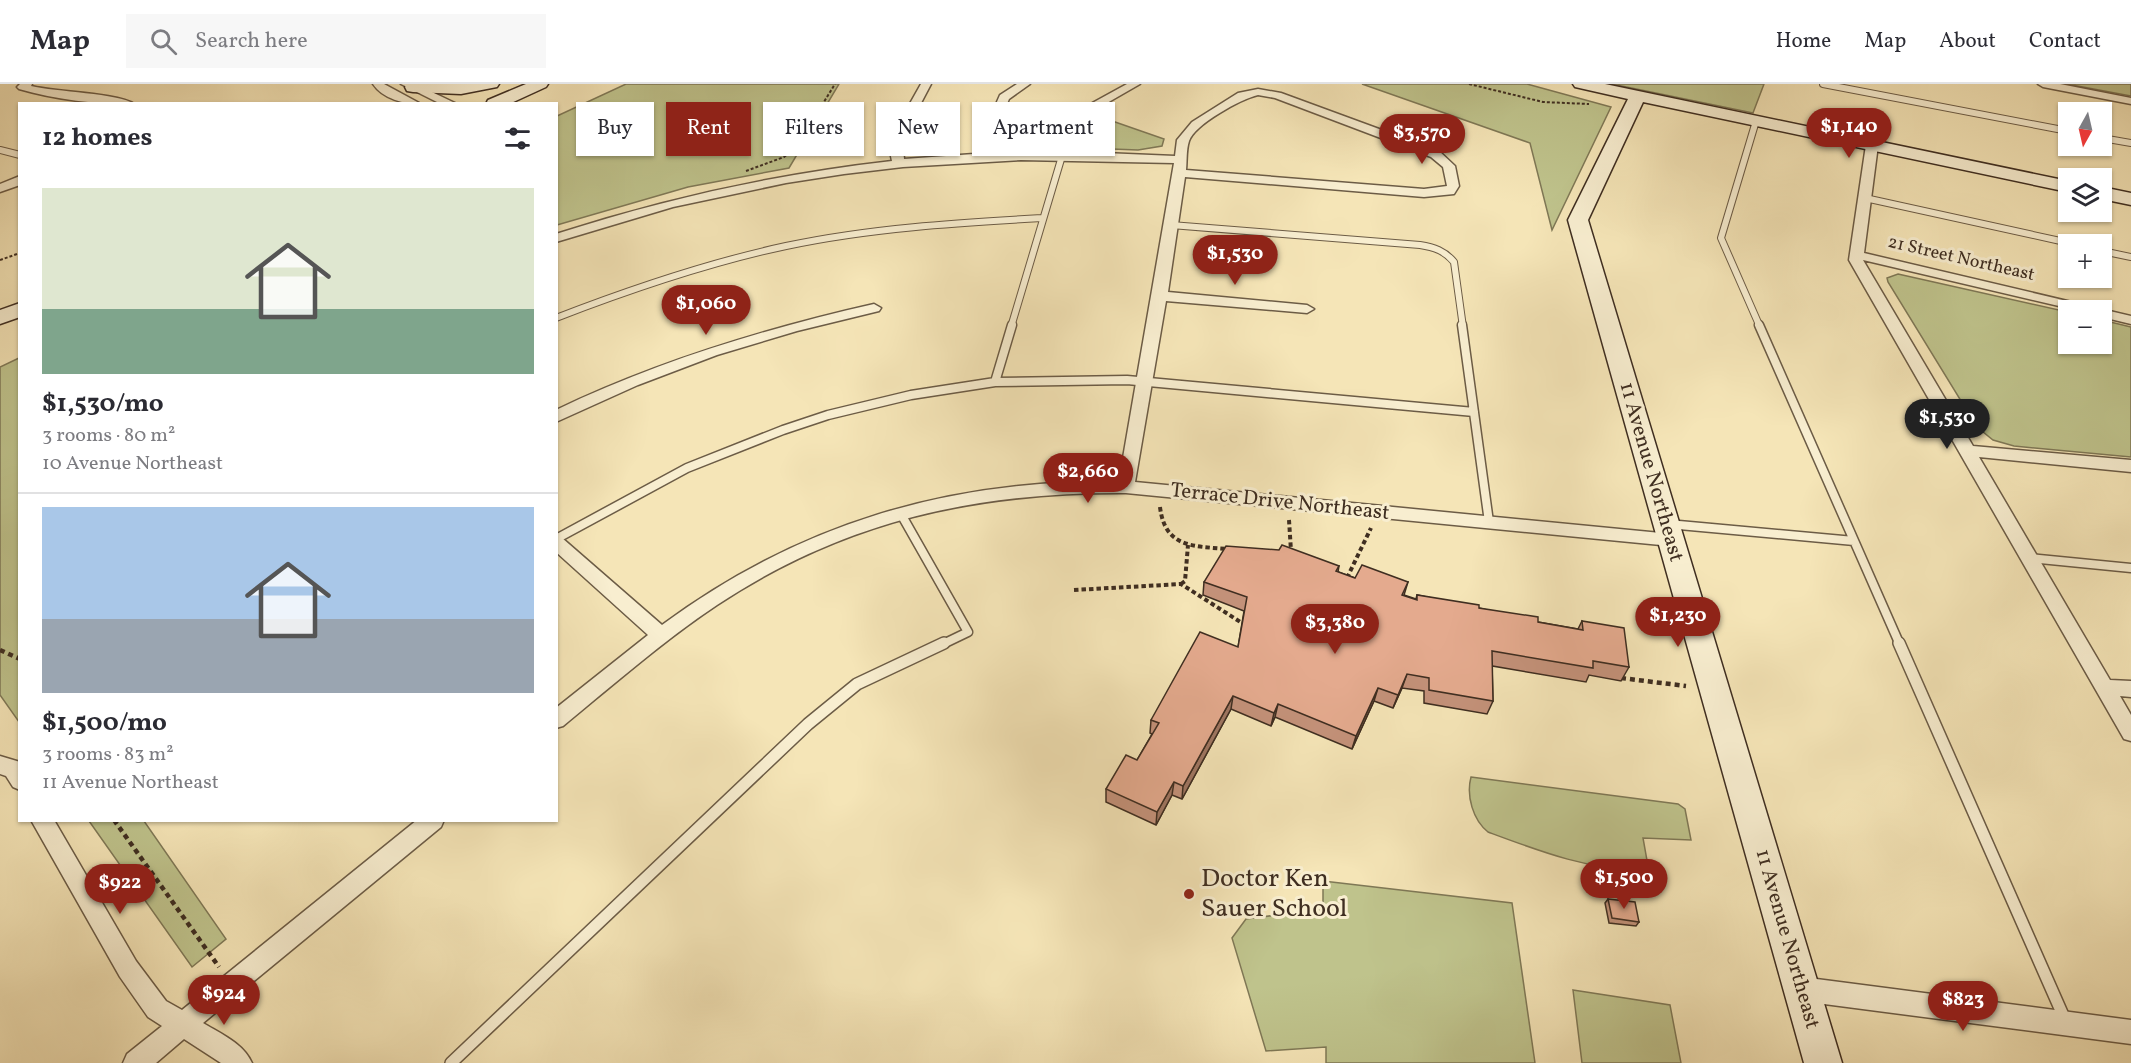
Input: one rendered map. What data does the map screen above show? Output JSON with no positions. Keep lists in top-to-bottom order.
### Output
{
  "streets": {
    "street": ["21 Street Northeast", "11 Avenue Northeast", "Terrace Drive Northeast"]
  },
  "crossings": [
    ["11 Avenue Northeast", "Terrace Drive Northeast"]
  ],
  "places": ["Doctor Ken Sauer School"],
  "north": "bottom",
  "page": {
    "header": "Map",
    "search": "Search here",
    "nav": [
      "Home",
      "Map",
      "About",
      "Contact"
    ],
    "map_buttons": ["+", "−"],
    "chip": [
      "Buy",
      "Rent",
      "Filters",
      "New",
      "Apartment"
    ],
    "heading": "12 homes",
    "price": [
      "$1,140",
      "$3,570",
      "$1,530",
      "$1,060",
      "$1,530",
      "$2,660",
      "$1,230",
      "$3,380",
      "$1,500",
      "$922",
      "$924",
      "$823"
    ],
    "list": [
      {
        "name": "$1,530/mo",
        "note": "3 rooms · 80 m² · 10 Avenue Northeast"
      },
      {
        "name": "$1,500/mo",
        "note": "3 rooms · 83 m² · 11 Avenue Northeast"
      }
    ]
  }
}
